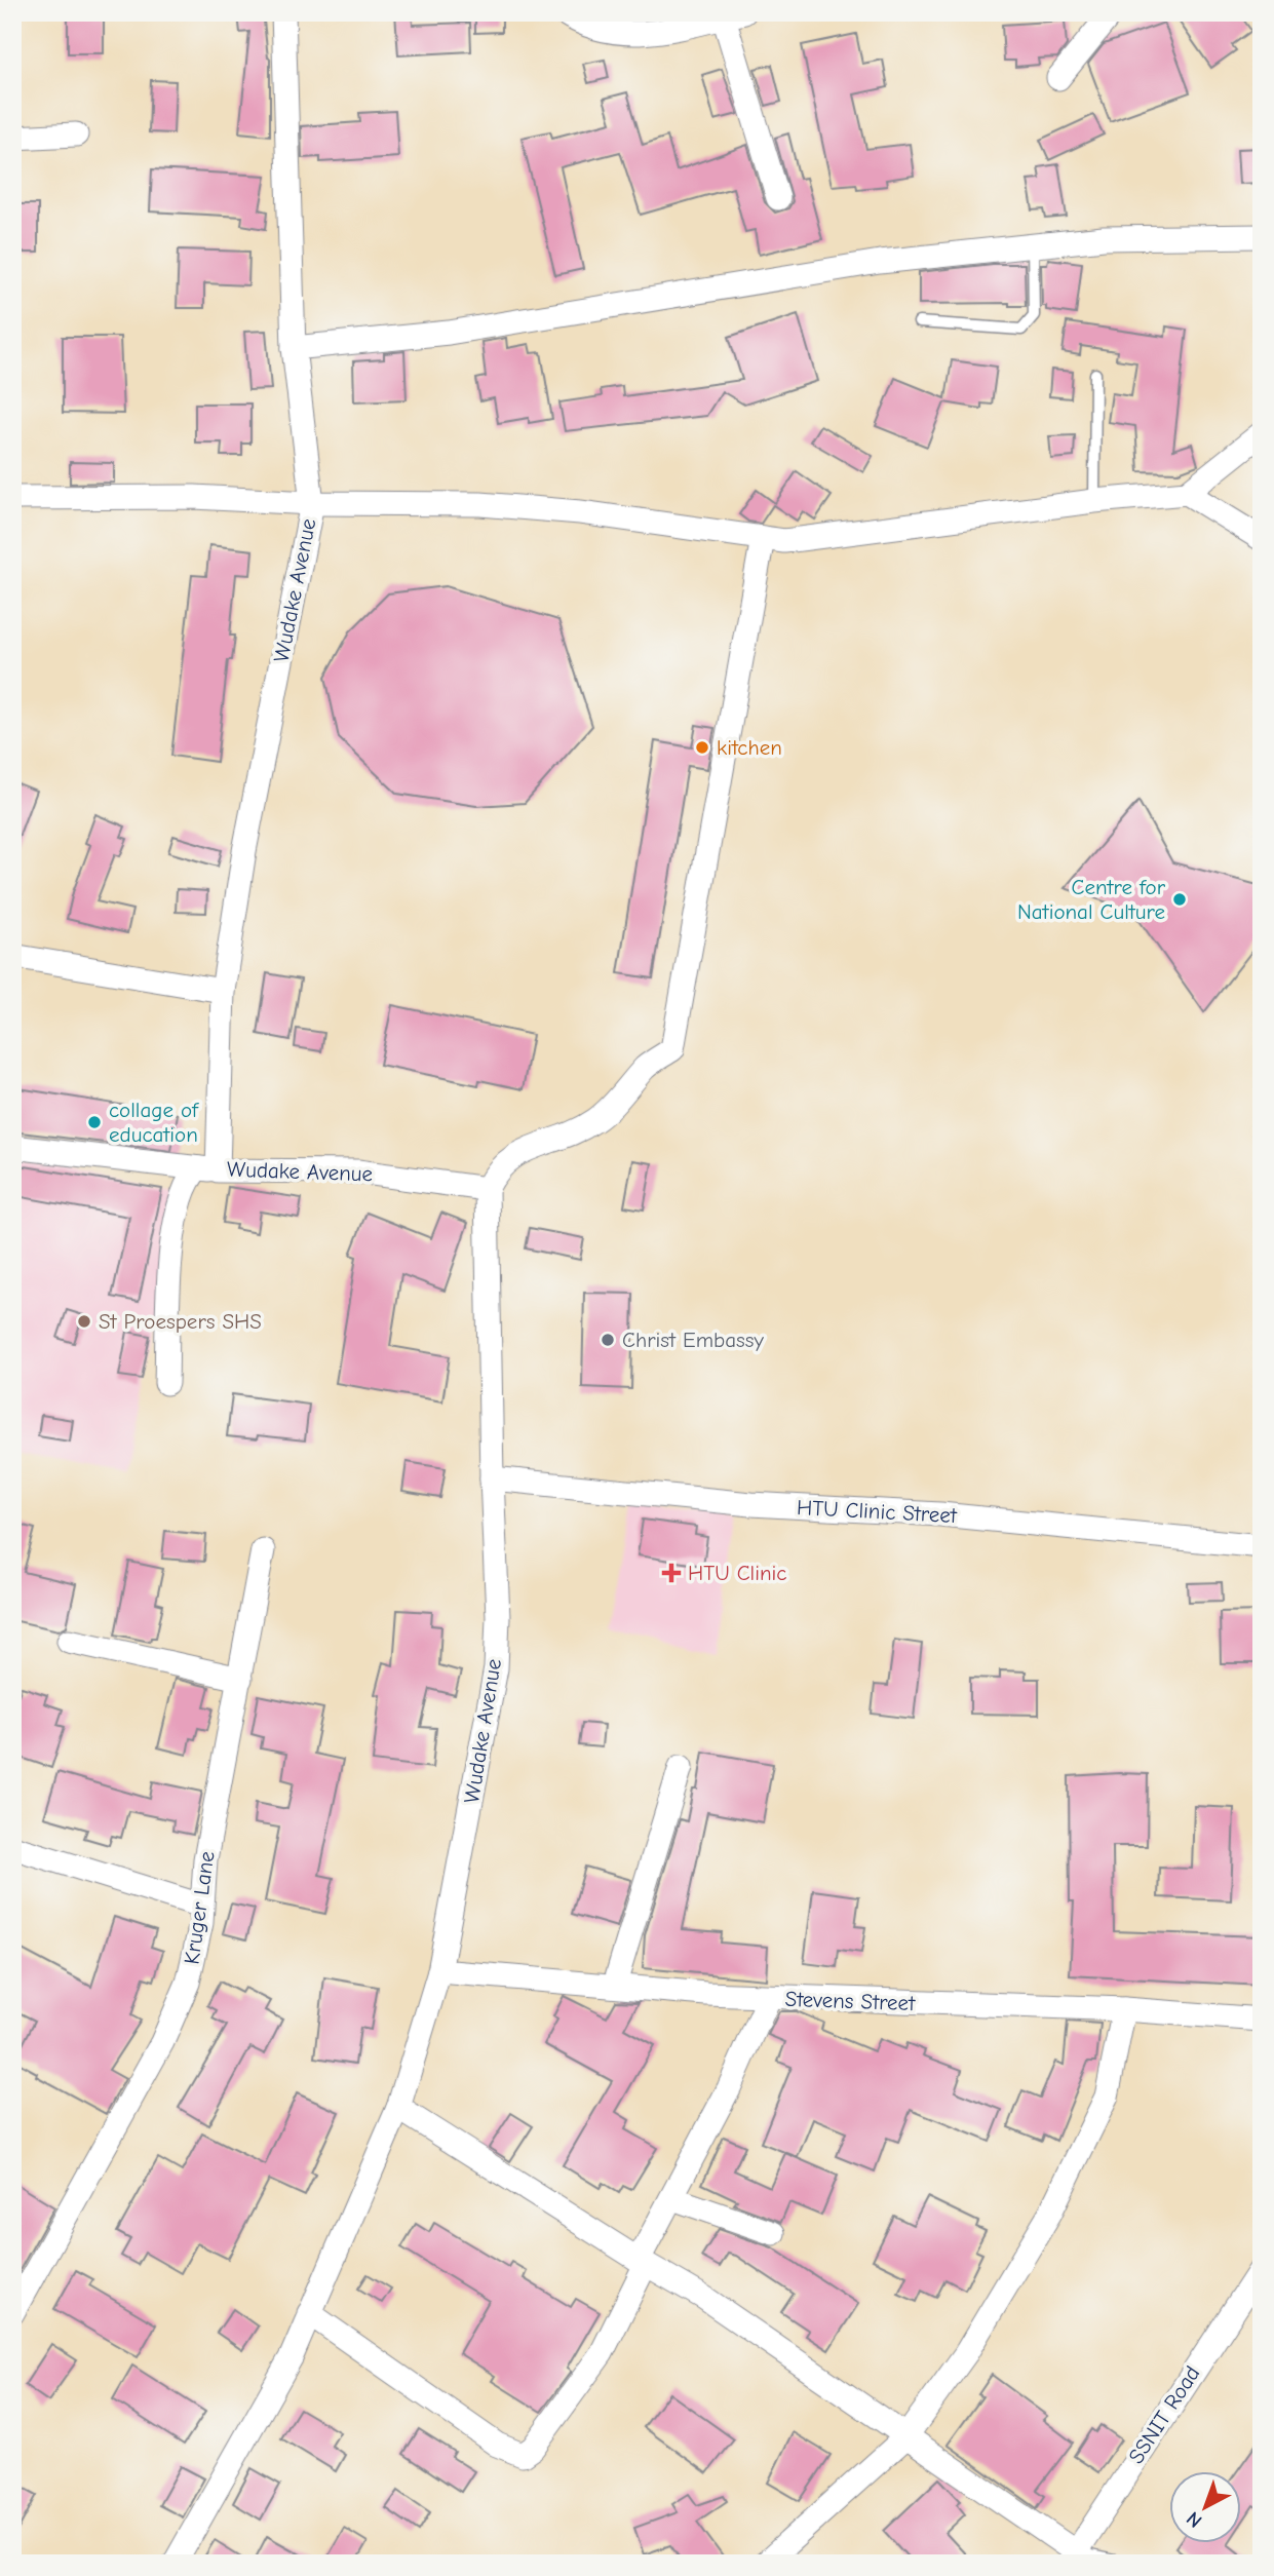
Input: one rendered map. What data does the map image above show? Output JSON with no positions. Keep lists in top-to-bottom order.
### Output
{
  "streets": {
    "street": [
      "Wudake Avenue",
      "HTU Clinic Street",
      "Kruger Lane",
      "Stevens Street",
      "SSNIT Road"
    ]
  },
  "crossings": [
    ["Wudake Avenue", "HTU Clinic Street"],
    ["Wudake Avenue", "Stevens Street"]
  ],
  "places": {
    "other": [
      "kitchen",
      "Centre for National Culture",
      "collage of education",
      "St Proespers SHS",
      "Christ Embassy"
    ],
    "health": ["HTU Clinic"]
  },
  "north": "bottom left"
}
